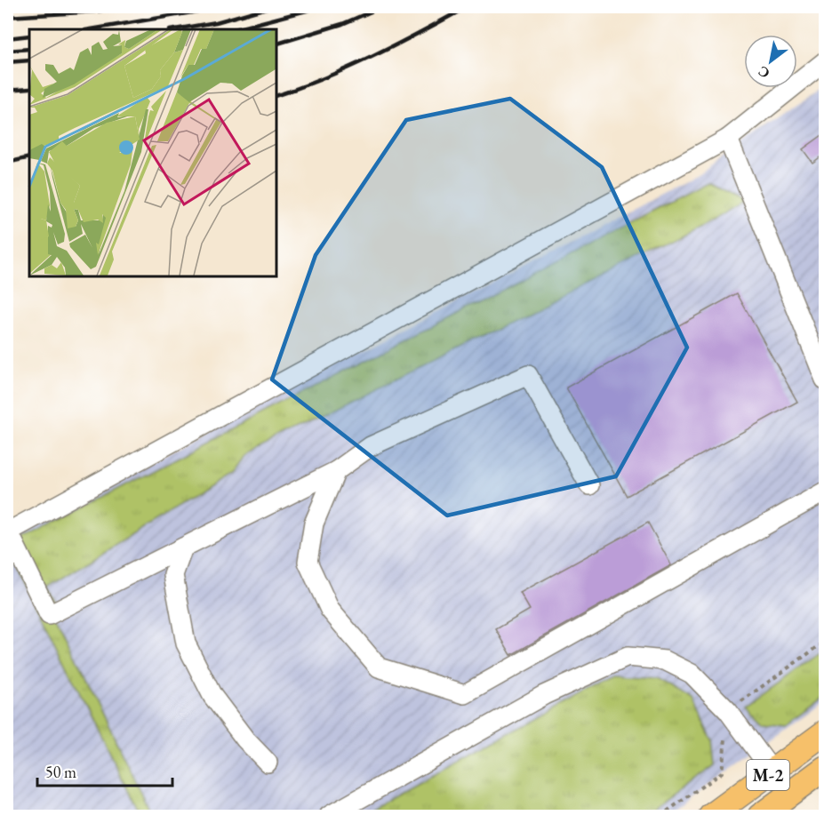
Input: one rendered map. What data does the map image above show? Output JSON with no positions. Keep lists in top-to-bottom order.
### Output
{
  "streets": {
    "main road": ["М-2"]
  },
  "scale_bar": "50 m",
  "north": "bottom left"
}
